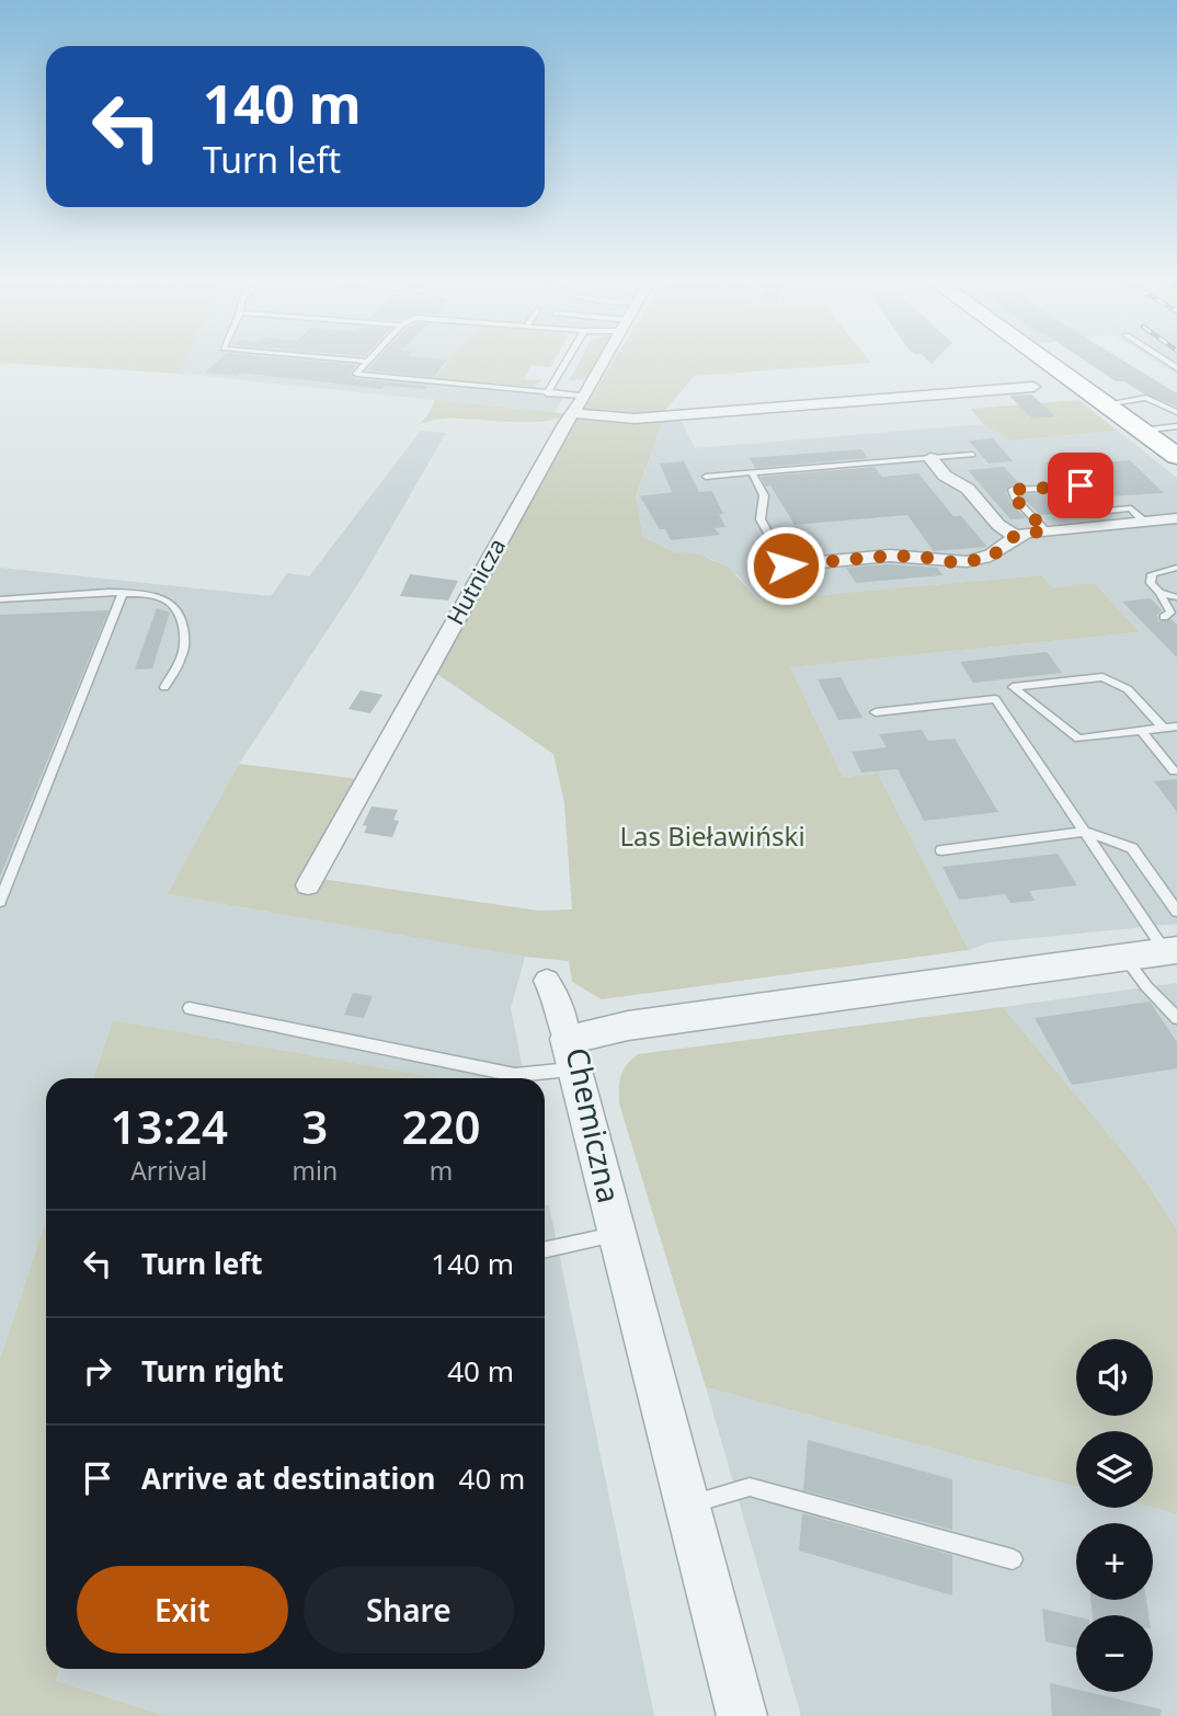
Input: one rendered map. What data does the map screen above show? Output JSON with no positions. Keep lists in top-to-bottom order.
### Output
{
  "streets": {
    "street": ["Hutnicza", "Chemiczna"]
  },
  "parks": ["Las Bieławiński"],
  "page": {
    "turn": ["140 m", "Turn left"],
    "eta": [
      "13:24",
      "Arrival",
      "3",
      "min",
      "220",
      "m"
    ],
    "list": [
      {
        "name": "Turn left",
        "value": "140 m"
      },
      {
        "name": "Turn right",
        "value": "40 m"
      },
      {
        "name": "Arrive at destination",
        "value": "40 m"
      }
    ],
    "map_buttons": ["+", "−"],
    "buttons": ["Exit", "Share"]
  }
}
